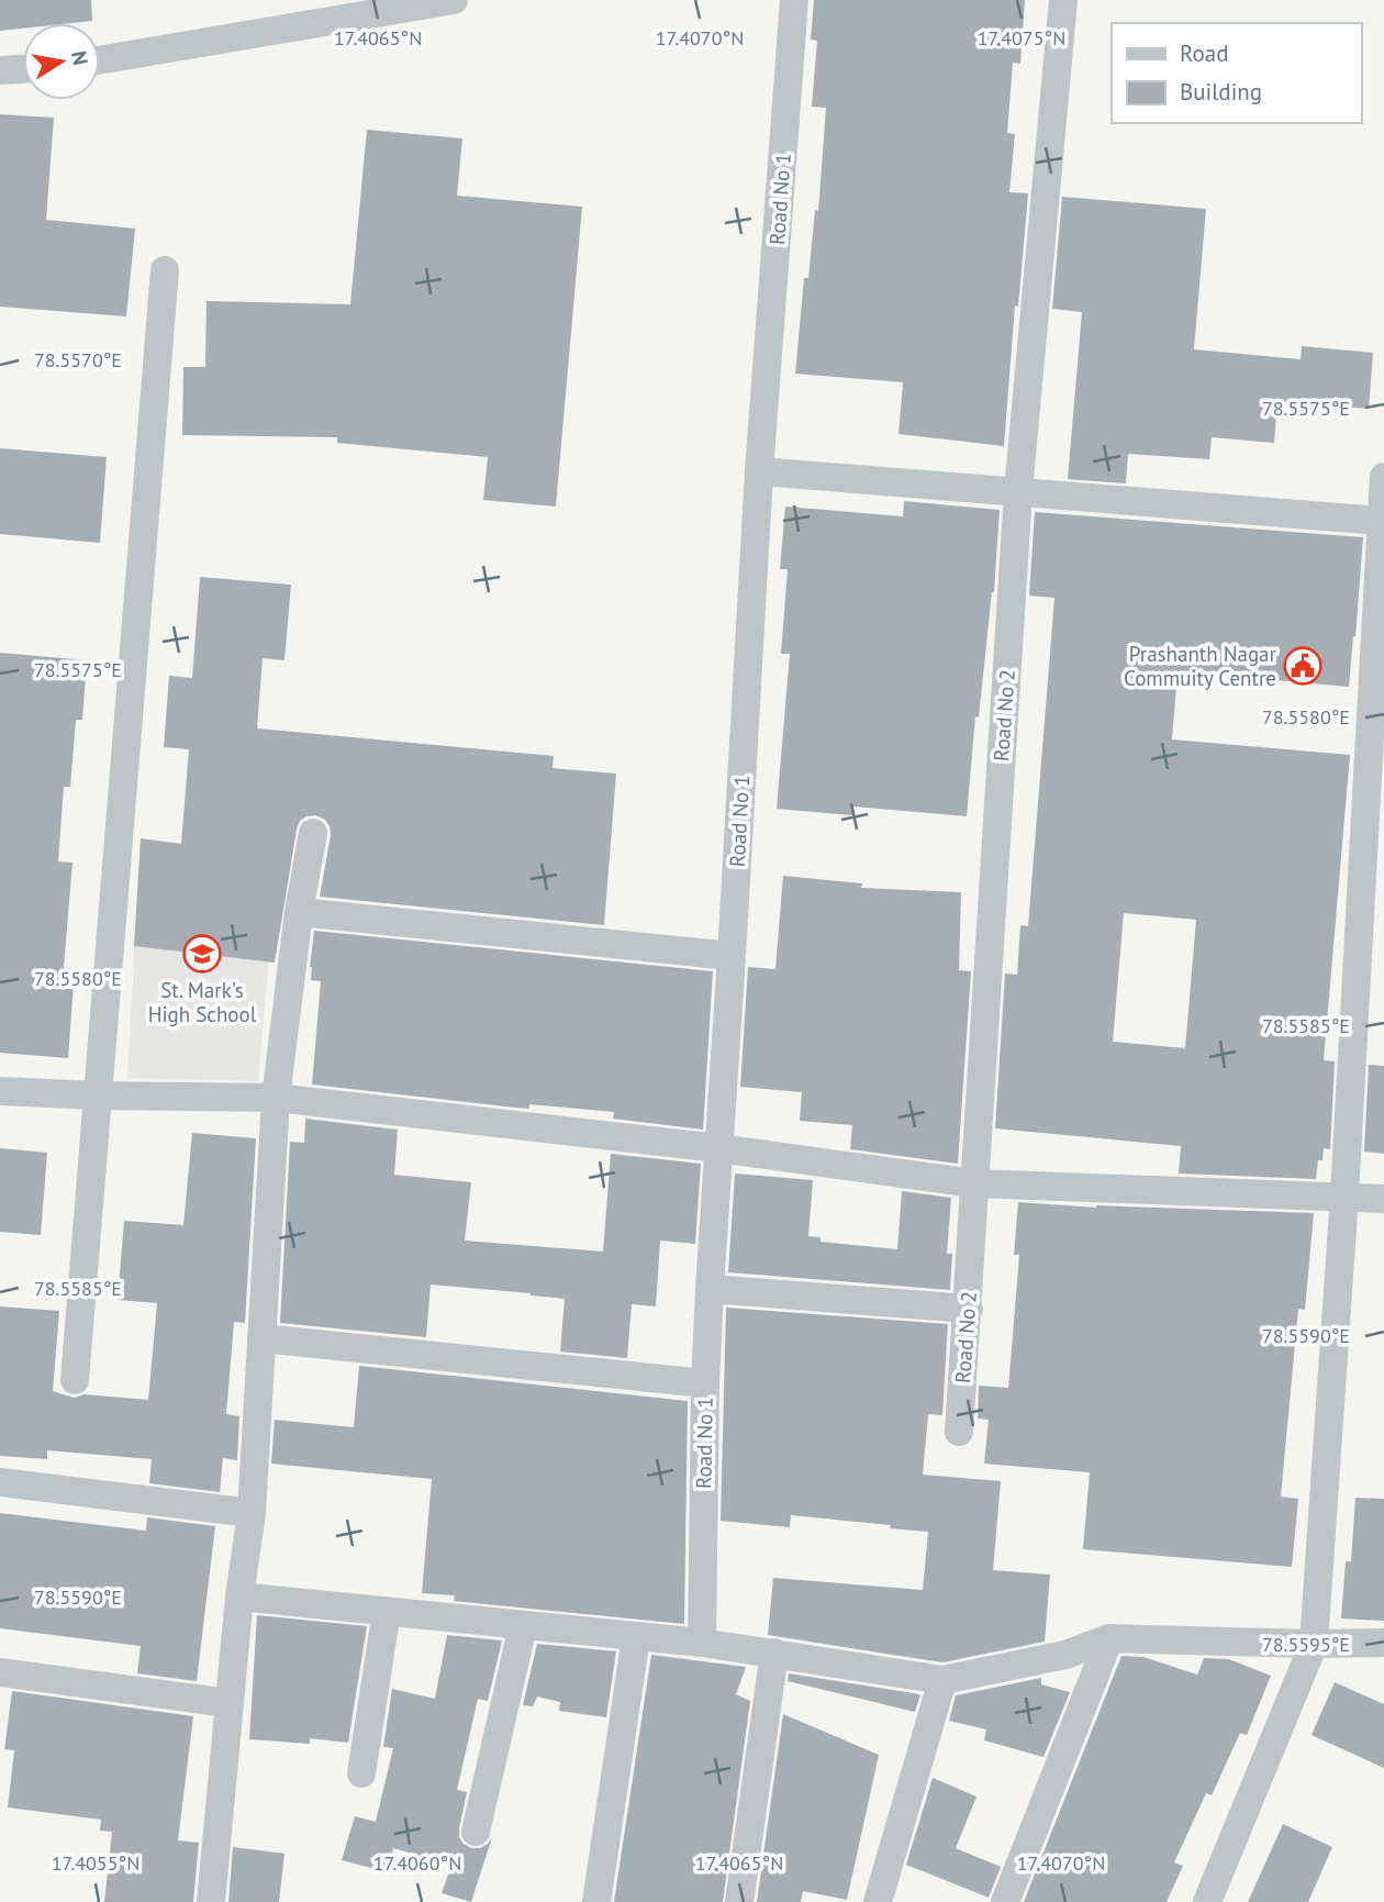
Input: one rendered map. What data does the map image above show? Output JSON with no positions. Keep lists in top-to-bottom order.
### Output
{
  "streets": {
    "street": ["Road No 1", "Road No 2"]
  },
  "places": {
    "public building": ["Prashanth Nagar Commuity Centre"],
    "school or university": ["St. Mark's High School"]
  },
  "legend": ["Road", "Building"],
  "north": "right",
  "coordinates": [
    "17.4065°N",
    "17.4070°N",
    "17.4075°N",
    "78.5570°E",
    "78.5575°E",
    "78.5580°E",
    "78.5585°E",
    "78.5590°E",
    "78.5595°E",
    "17.4055°N",
    "17.4060°N"
  ]
}
